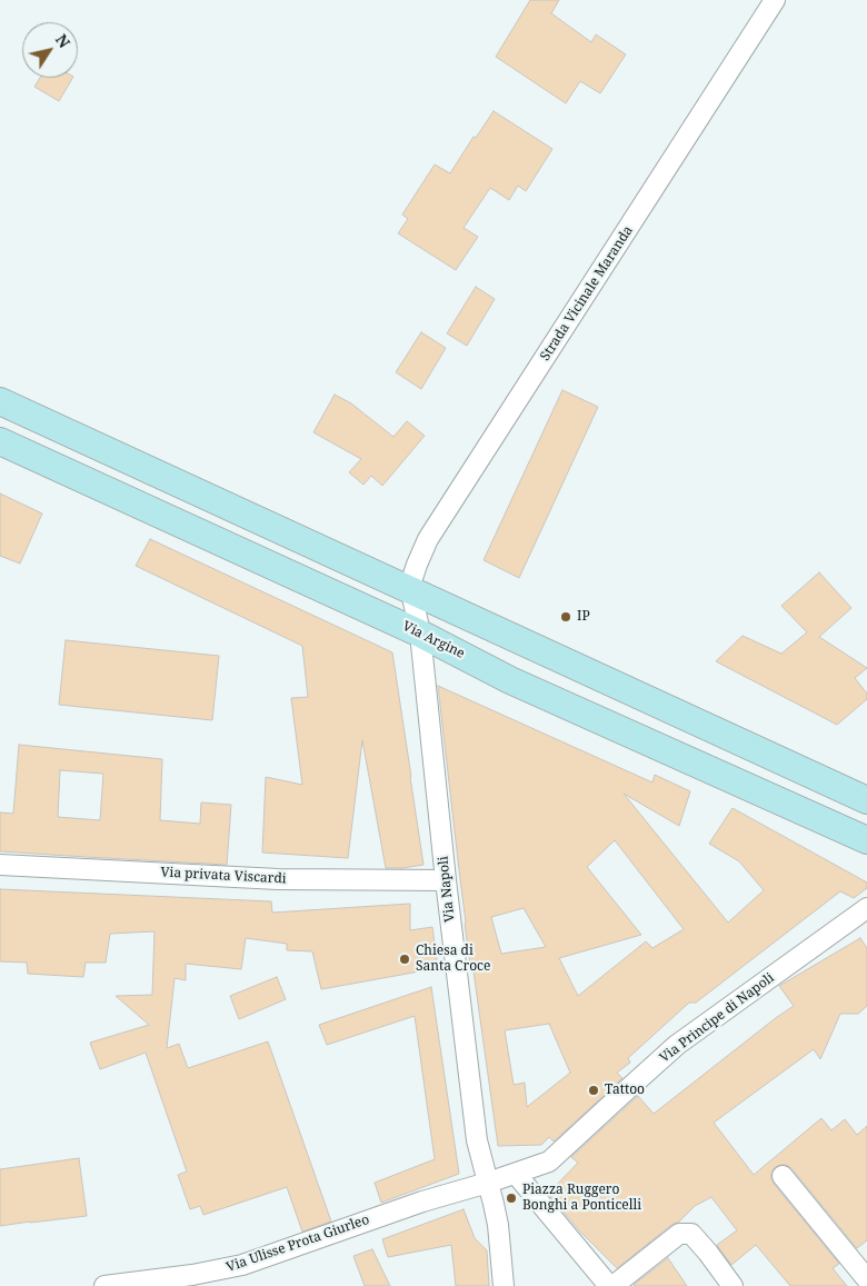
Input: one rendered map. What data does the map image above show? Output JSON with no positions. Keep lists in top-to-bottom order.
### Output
{
  "streets": {
    "street": [
      "Strada Vicinale Maranda",
      "Via Argine",
      "Via privata Viscardi",
      "Via Napoli",
      "Via Principe di Napoli",
      "Via Ulisse Prota Giurleo"
    ]
  },
  "crossings": [
    ["Strada Vicinale Maranda", "Via Napoli"],
    ["Via Argine", "Via Napoli"],
    ["Via privata Viscardi", "Via Napoli"],
    ["Via Napoli", "Via Principe di Napoli"],
    ["Via Napoli", "Via Ulisse Prota Giurleo"],
    ["Via Principe di Napoli", "Via Ulisse Prota Giurleo"]
  ],
  "places": [
    "IP",
    "Chiesa di Santa Croce",
    "Tattoo",
    "Piazza Ruggero Bonghi a Ponticelli"
  ],
  "north": "top right"
}
